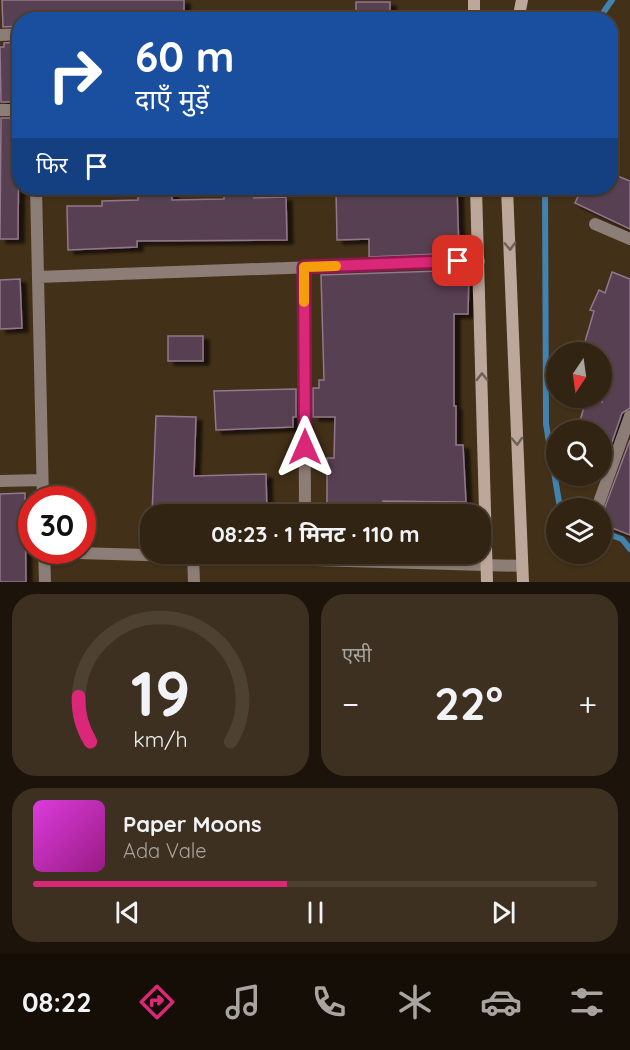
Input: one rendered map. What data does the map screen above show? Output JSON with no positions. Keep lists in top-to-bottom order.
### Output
{
  "north": "bottom",
  "page": {
    "turn": ["60 m", "दाएँ मुड़ें"],
    "then": "फिर",
    "limit": "30",
    "trip": "08:23 · 1 मिनट · 110 m",
    "tile": "एसी",
    "heat": ["−", "22°", "+"],
    "song": ["Paper Moons", "Ada Vale"],
    "tabs": "08:22",
    "gauge": ["19", "km/h"]
  }
}
